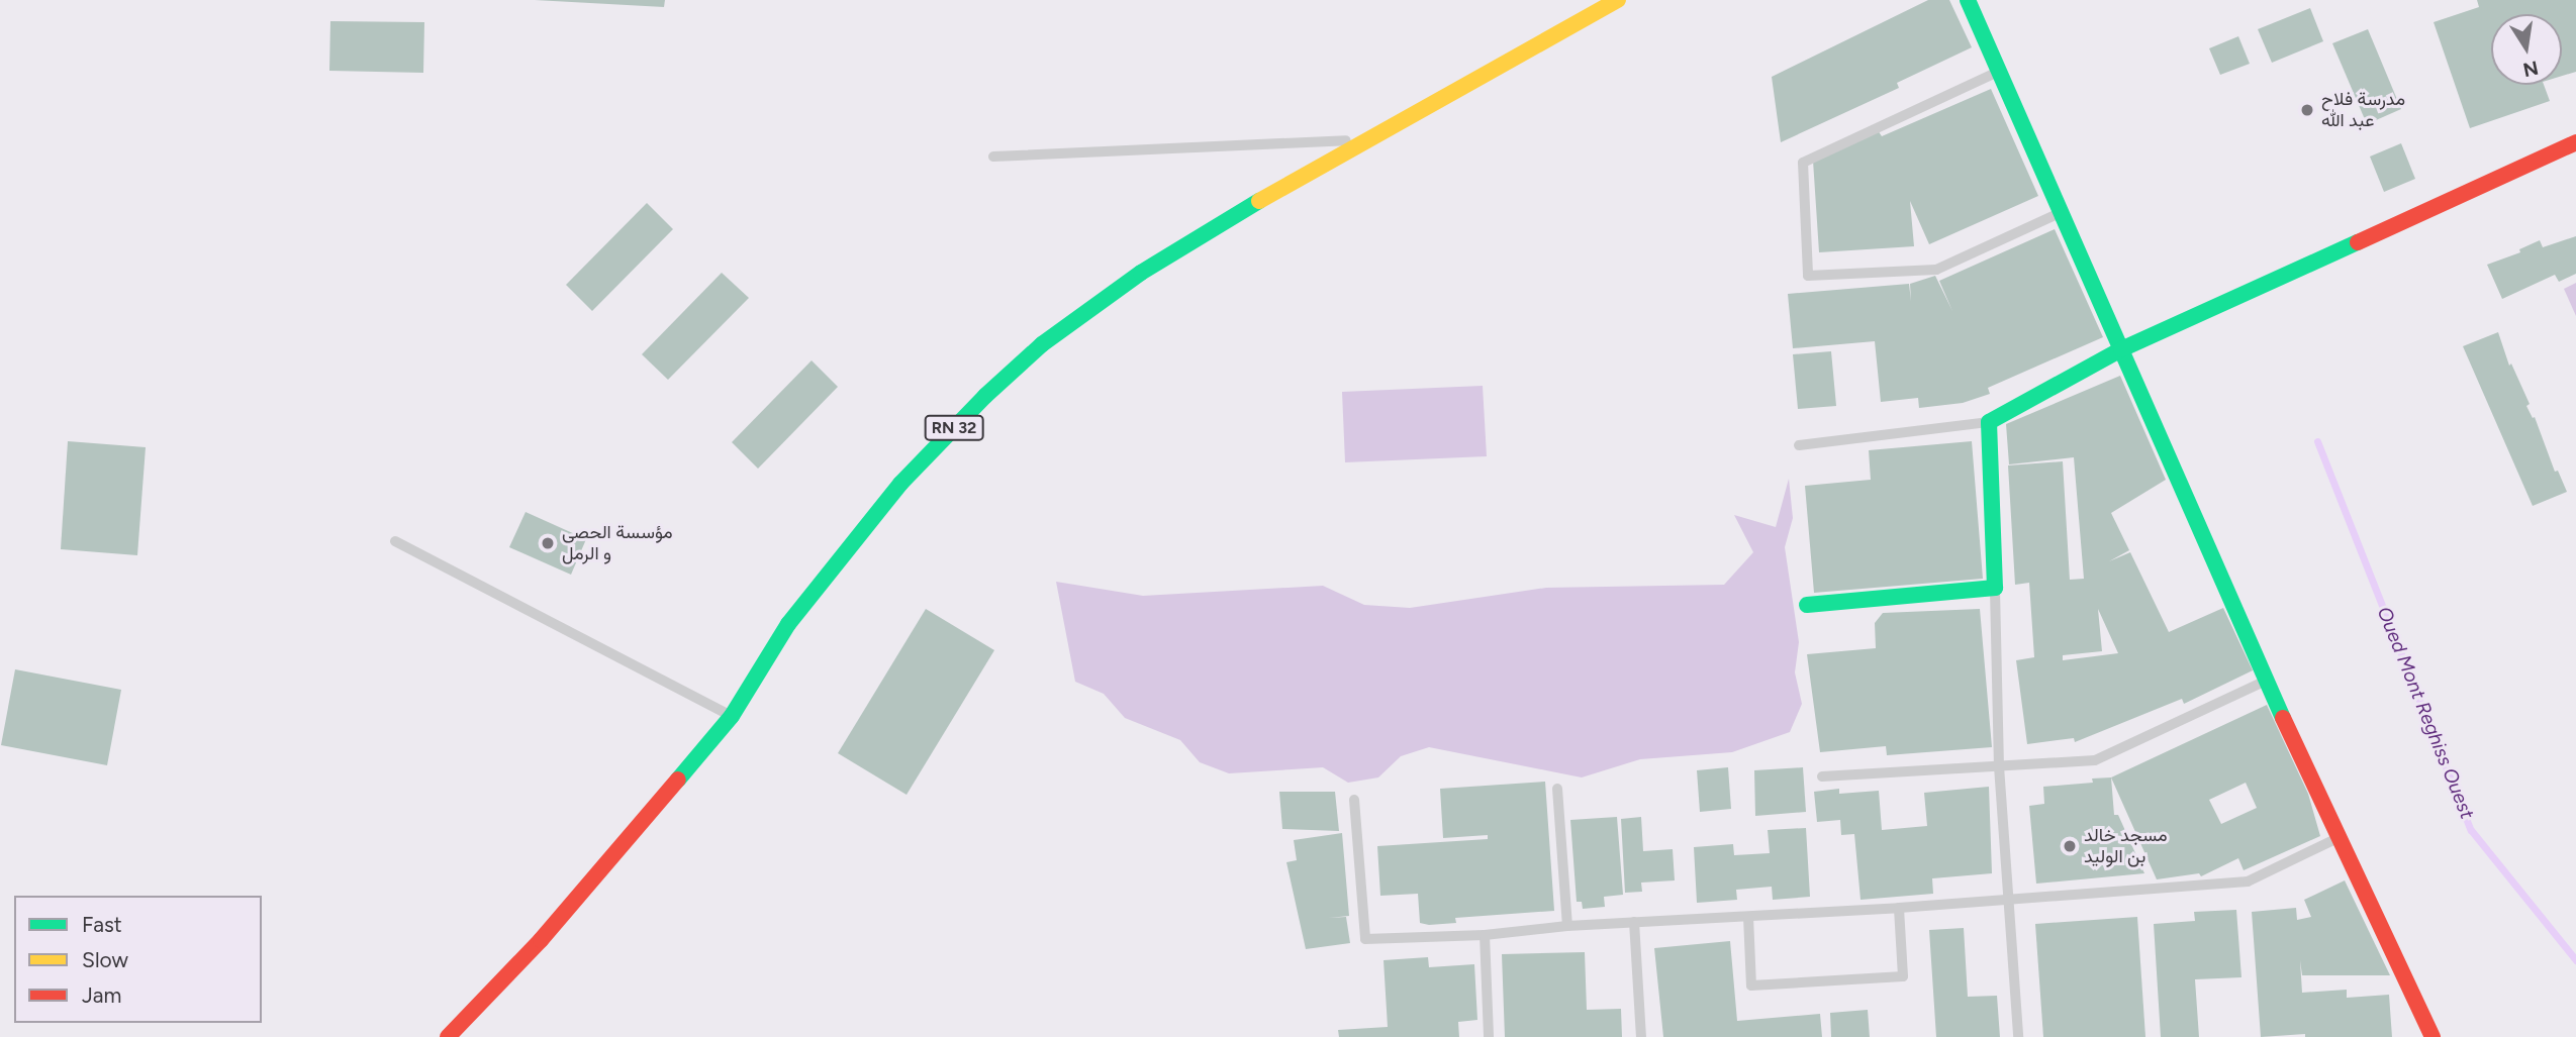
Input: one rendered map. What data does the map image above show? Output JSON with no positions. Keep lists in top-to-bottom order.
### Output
{
  "streets": {
    "street": ["RN 32"]
  },
  "water": ["Oued Mont Reghiss Ouest"],
  "places": ["مدرسة فلاح عبد الله", "مؤسسة الحصى و الرمل", "مسجد خالد بن الوليد"],
  "legend": ["Fast", "Slow", "Jam"],
  "north": "bottom"
}
